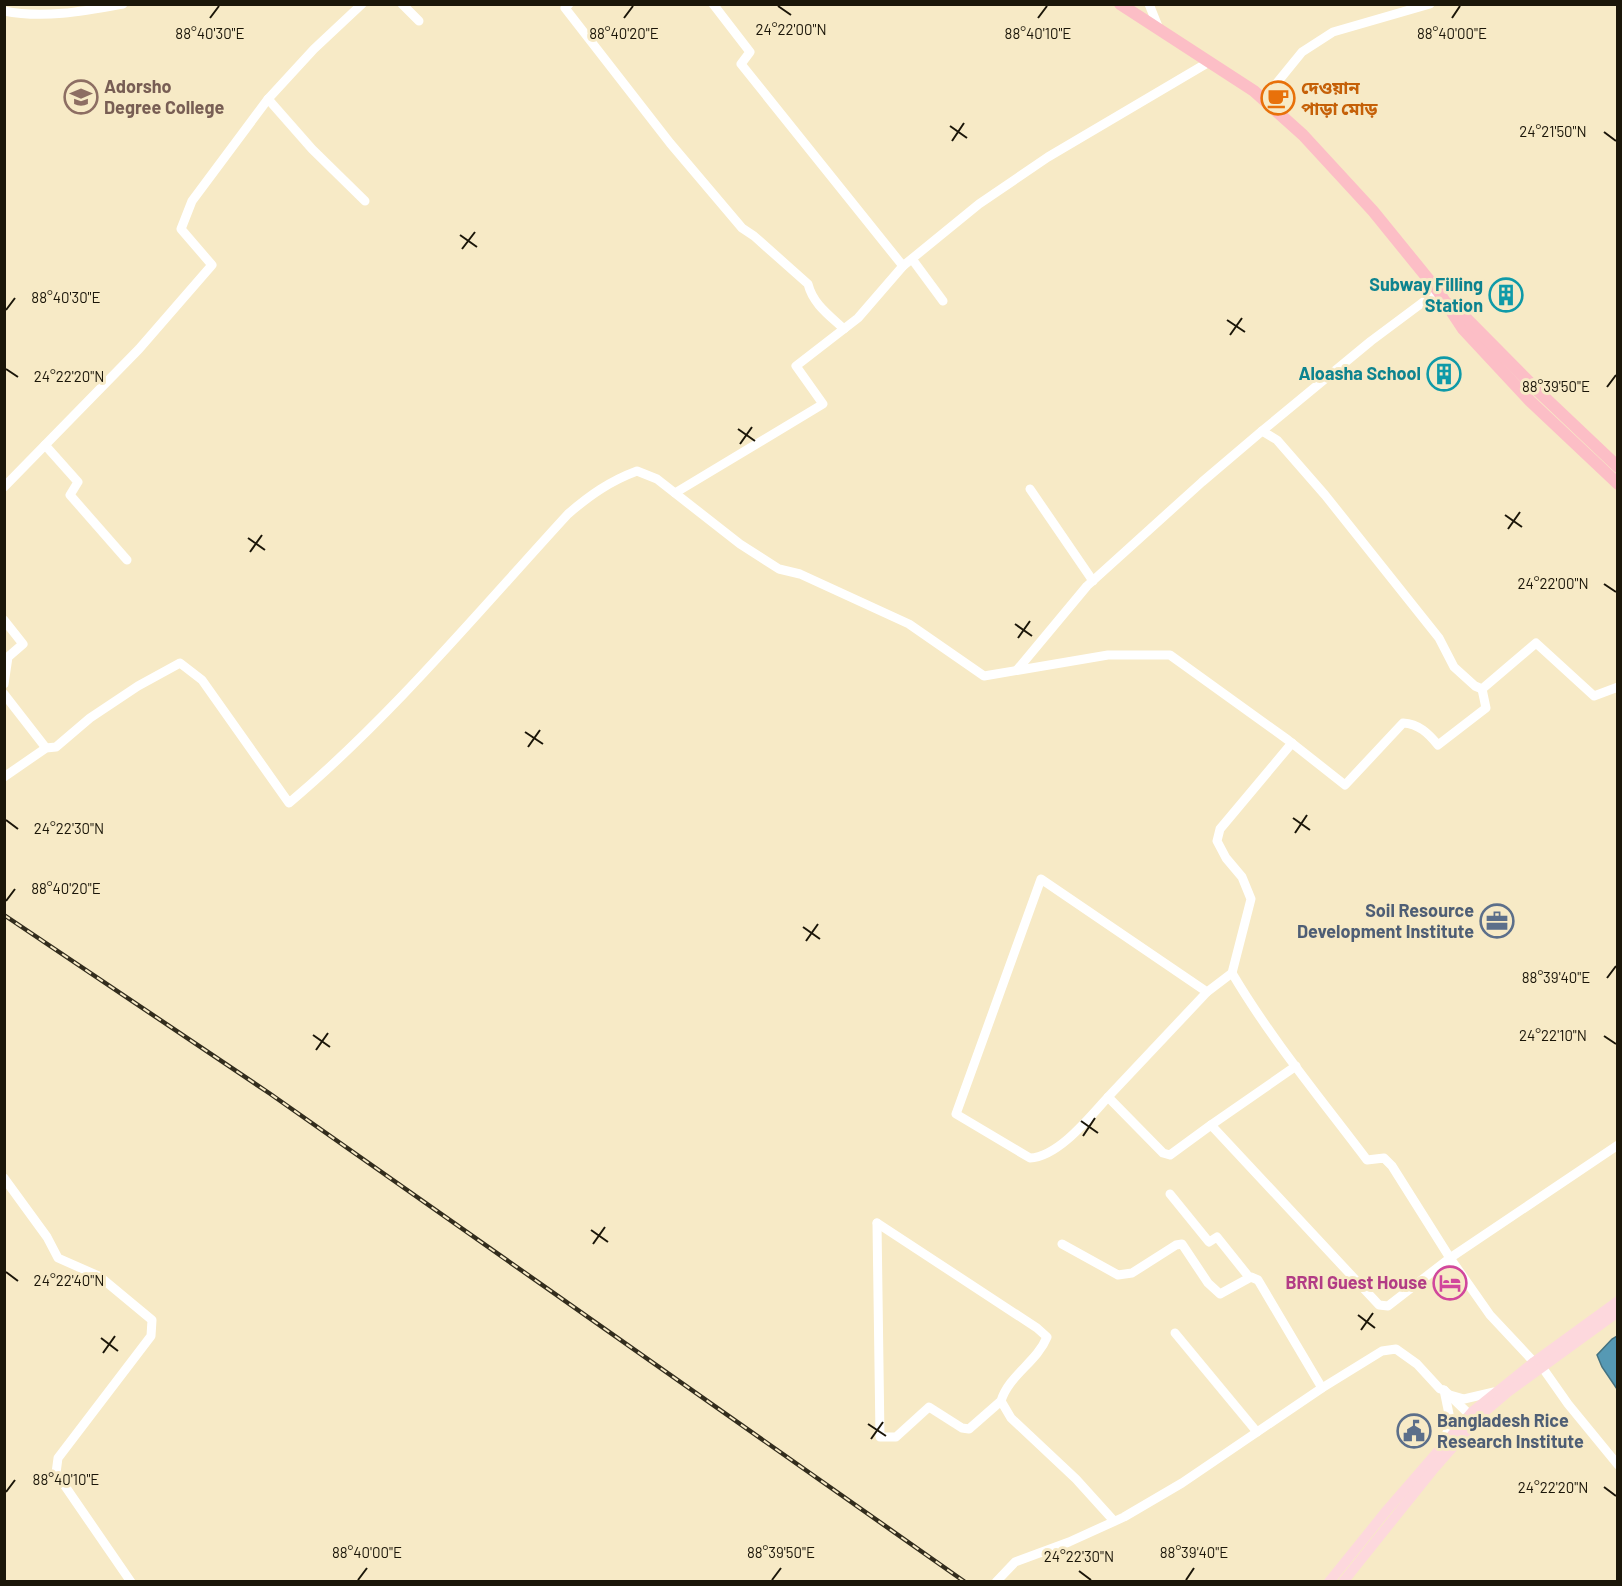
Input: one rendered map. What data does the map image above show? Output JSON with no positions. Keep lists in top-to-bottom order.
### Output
{
  "places": {
    "school or university": ["Adorsho Degree College"],
    "cafe": ["দেওয়ান পাড়া মোড়"],
    "building": ["Subway Filling Station", "Aloasha School"],
    "office": ["Soil Resource Development Institute"],
    "hotel": ["BRRI Guest House"],
    "public building": ["Bangladesh Rice Research Institute"]
  },
  "coordinates": [
    "24°22'00\"N",
    "88°40'30\"E",
    "88°40'20\"E",
    "88°40'10\"E",
    "88°40'00\"E",
    "24°21'50\"N",
    "24°22'20\"N",
    "88°39'50\"E",
    "24°22'30\"N",
    "88°39'40\"E",
    "24°22'10\"N",
    "24°22'40\"N"
  ]
}
